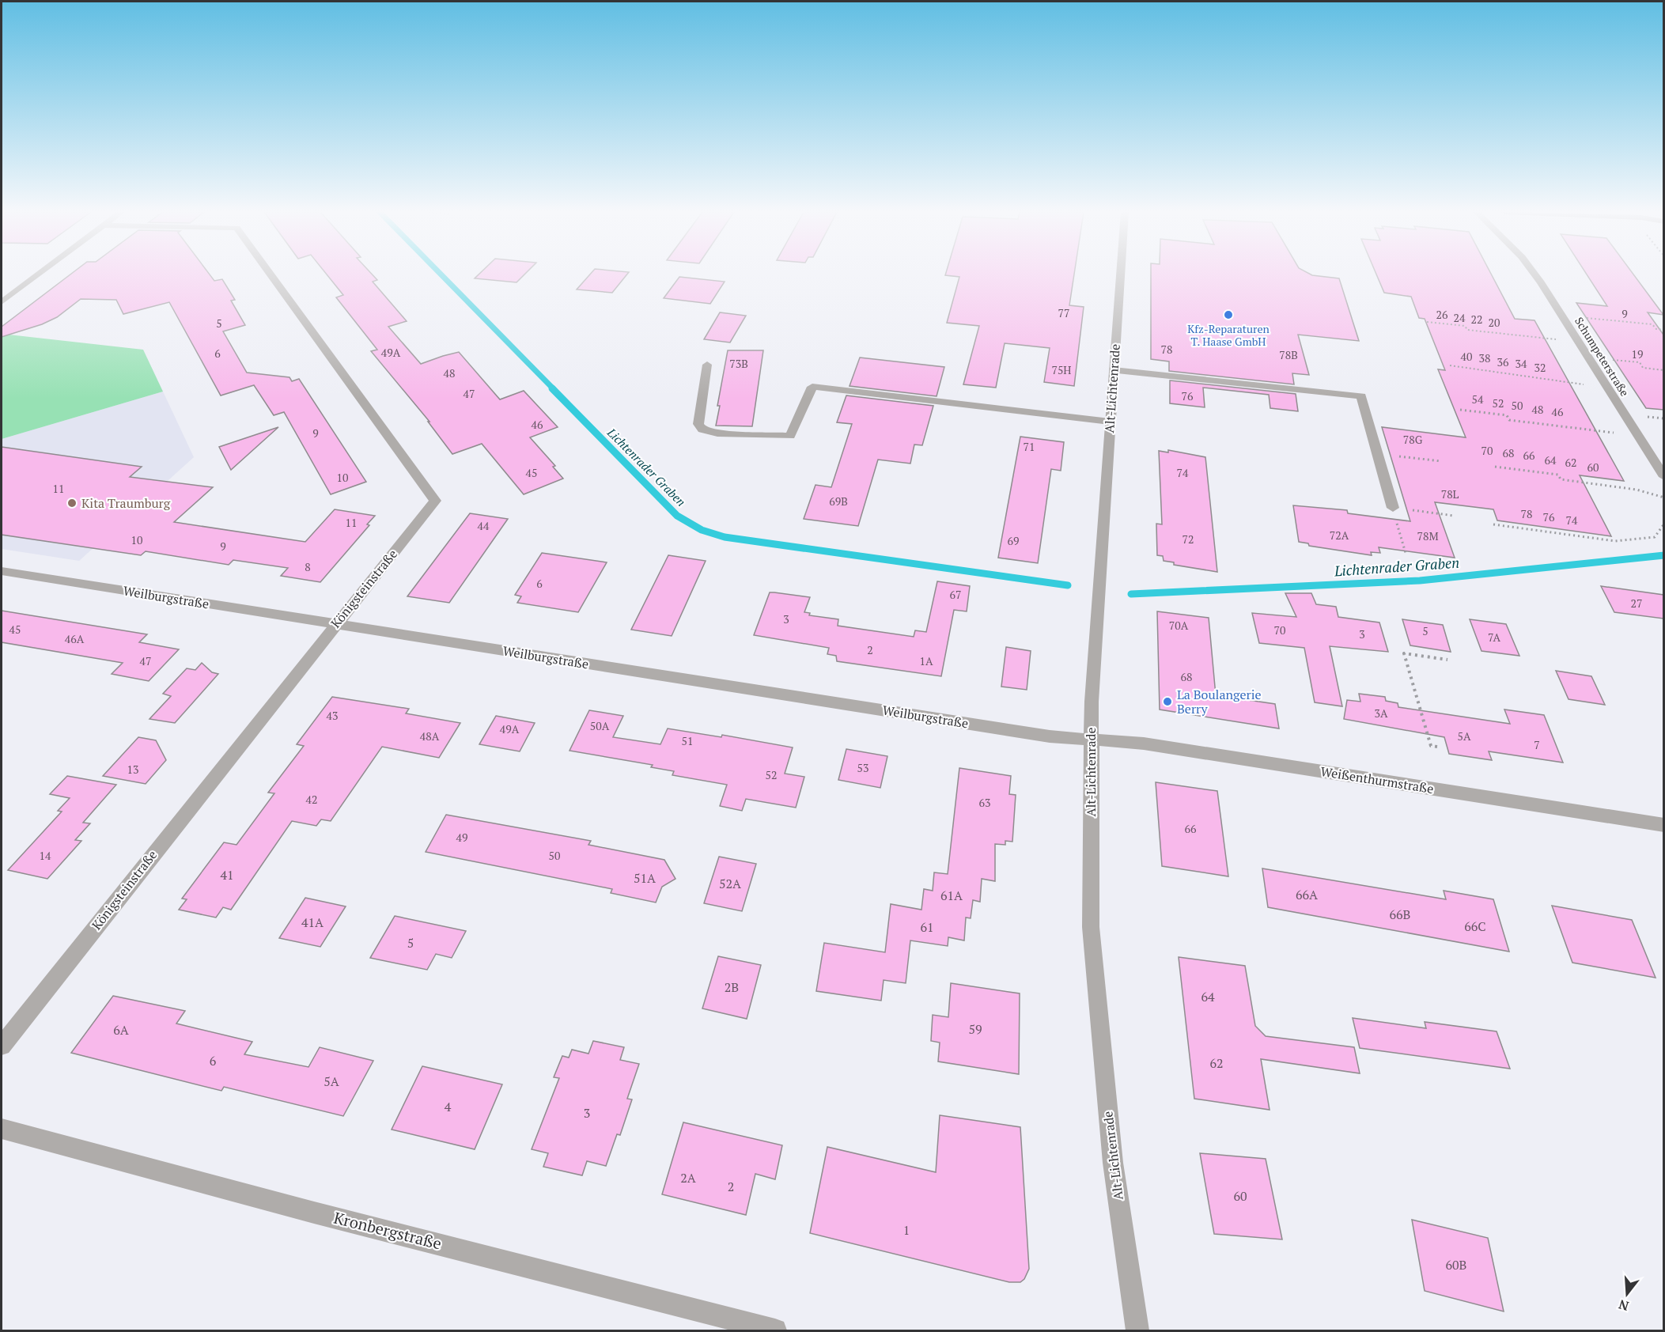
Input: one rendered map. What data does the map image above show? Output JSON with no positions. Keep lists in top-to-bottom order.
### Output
{
  "streets": {
    "street": [
      "Schumpeterstraße",
      "Alt-Lichtenrade",
      "Königsteinstraße",
      "Weilburgstraße",
      "Weißenthurmstraße",
      "Kronbergstraße"
    ]
  },
  "crossings": [
    ["Alt-Lichtenrade", "Weilburgstraße"],
    ["Alt-Lichtenrade", "Weißenthurmstraße"],
    ["Königsteinstraße", "Weilburgstraße"],
    ["Weilburgstraße", "Weißenthurmstraße"]
  ],
  "water": ["Lichtenrader Graben"],
  "places": ["Kfz-Reparaturen T. Haase GmbH", "Kita Traumburg", "La Boulangerie Berry"],
  "house_numbers": [
    "77",
    "9",
    "26",
    "24",
    "22",
    "20",
    "5",
    "78",
    "49A",
    "6",
    "19",
    "78B",
    "40",
    "38",
    "36",
    "73B",
    "34",
    "32",
    "75H",
    "48",
    "47",
    "76",
    "54",
    "52",
    "50",
    "48",
    "46",
    "46",
    "9",
    "78G",
    "71",
    "70",
    "68",
    "66",
    "64",
    "62",
    "60",
    "45",
    "74",
    "10",
    "11",
    "78L",
    "69B",
    "78",
    "76",
    "74",
    "11",
    "44",
    "72A",
    "78M",
    "72",
    "10",
    "69",
    "9",
    "8",
    "6",
    "67",
    "27",
    "3",
    "70A",
    "45",
    "70",
    "5",
    "3",
    "7A",
    "46A",
    "2",
    "47",
    "1A",
    "68",
    "3A",
    "43",
    "50A",
    "49A",
    "48A",
    "5A",
    "51",
    "7",
    "53",
    "13",
    "52",
    "42",
    "63",
    "66",
    "49",
    "14",
    "50",
    "41",
    "51A",
    "52A",
    "66A",
    "61A",
    "66B",
    "41A",
    "66C",
    "61",
    "5",
    "2B",
    "64",
    "59",
    "6A",
    "6",
    "62",
    "5A",
    "4",
    "3",
    "2A",
    "2",
    "60",
    "1",
    "60B"
  ],
  "north": "bottom"
}
